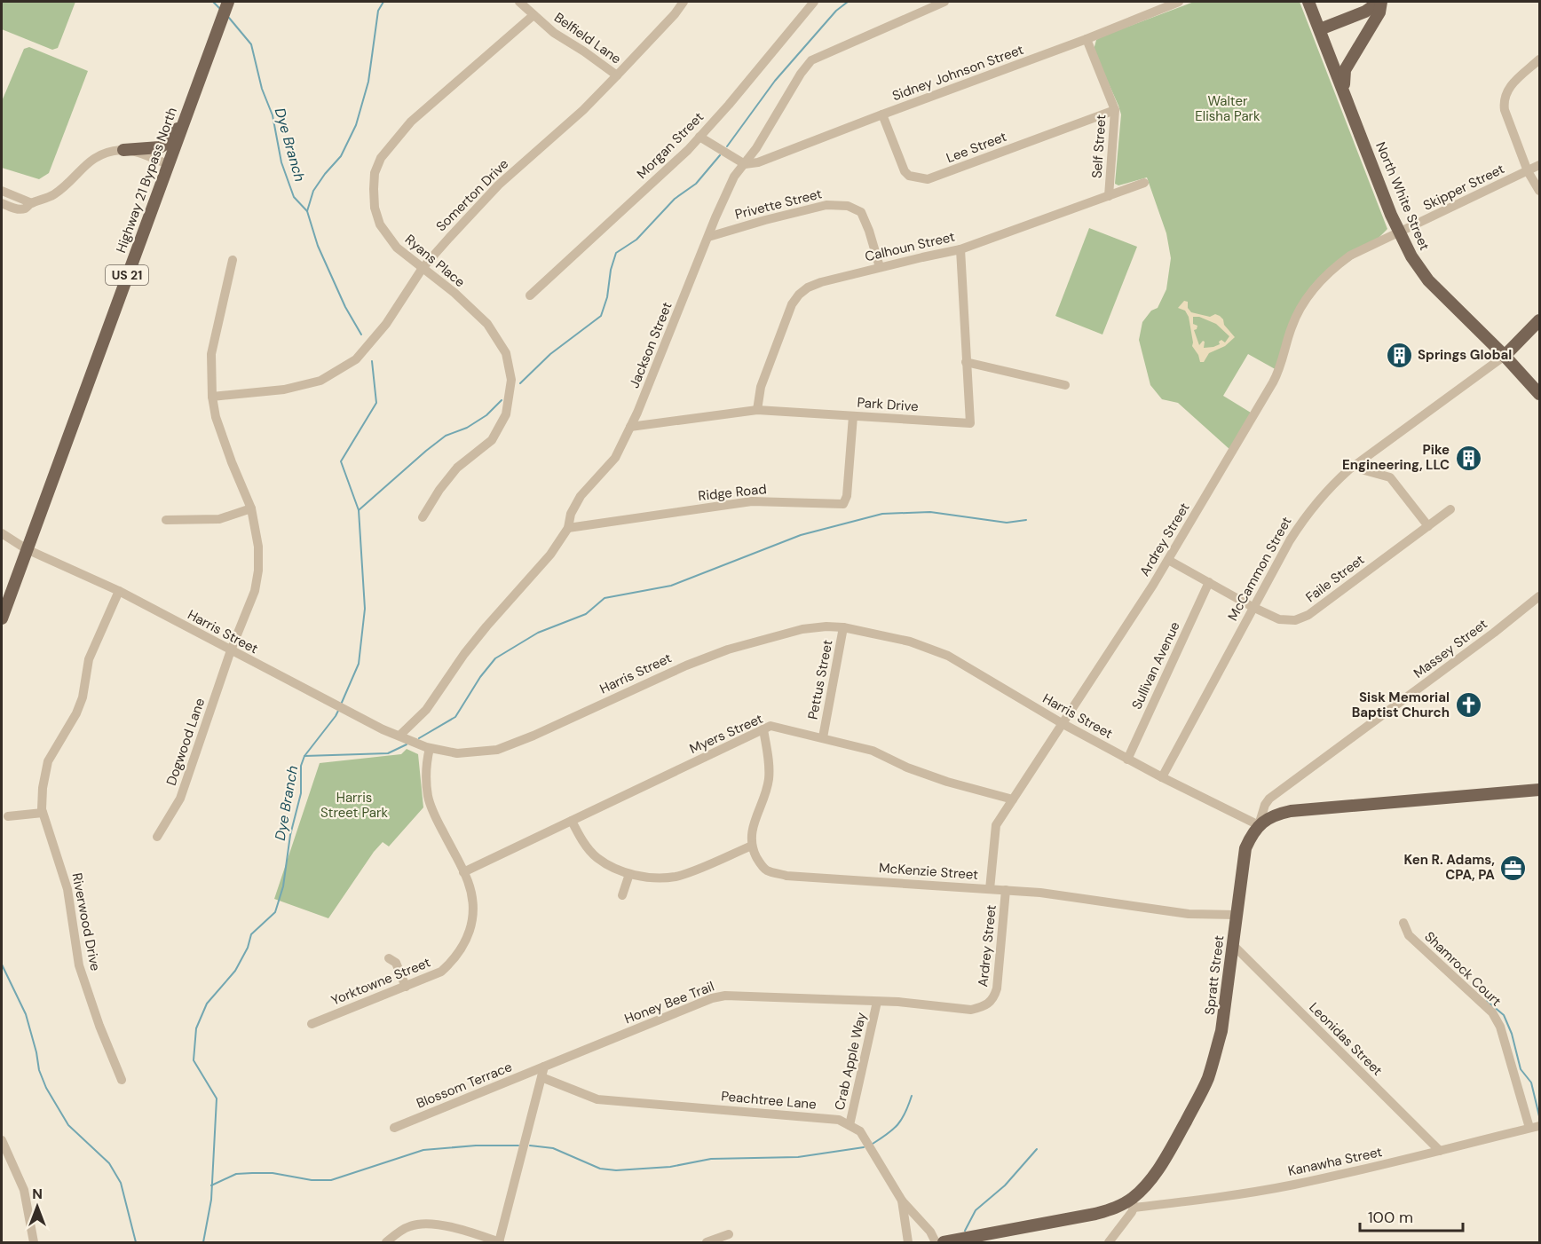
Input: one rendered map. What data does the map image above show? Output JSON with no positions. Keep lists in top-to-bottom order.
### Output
{
  "streets": {
    "main road": [
      "Highway 21 Bypass North",
      "North White Street",
      "US 21",
      "Spratt Street"
    ],
    "street": [
      "Belfield Lane",
      "Sidney Johnson Street",
      "Morgan Street",
      "Self Street",
      "Lee Street",
      "Skipper Street",
      "Somerton Drive",
      "Privette Street",
      "Calhoun Street",
      "Ryans Place",
      "Jackson Street",
      "Park Drive",
      "Ridge Road",
      "Ardrey Street",
      "McCammon Street",
      "Faile Street",
      "Harris Street",
      "Massey Street",
      "Sullivan Avenue",
      "Pettus Street",
      "Myers Street",
      "Dogwood Lane",
      "McKenzie Street",
      "Riverwood Drive",
      "Shamrock Court",
      "Yorktowne Street",
      "Honey Bee Trail",
      "Leonidas Street",
      "Crab Apple Way",
      "Blossom Terrace",
      "Peachtree Lane",
      "Kanawha Street"
    ]
  },
  "crossings": [
    ["Belfield Lane", "Somerton Drive"],
    ["Belfield Lane", "Ryans Place"],
    ["Sidney Johnson Street", "Self Street"],
    ["Sidney Johnson Street", "Lee Street"],
    ["Sidney Johnson Street", "Jackson Street"],
    ["Self Street", "Lee Street"],
    ["Self Street", "Calhoun Street"],
    ["Highway 21 Bypass North", "US 21"],
    ["Highway 21 Bypass North", "Harris Street"],
    ["Skipper Street", "North White Street"],
    ["Skipper Street", "Ardrey Street"],
    ["Somerton Drive", "Ryans Place"],
    ["Somerton Drive", "Dogwood Lane"],
    ["North White Street", "Ardrey Street"],
    ["North White Street", "McCammon Street"],
    ["Privette Street", "Calhoun Street"],
    ["Privette Street", "Jackson Street"],
    ["Calhoun Street", "Park Drive"],
    ["US 21", "Harris Street"],
    ["Jackson Street", "Park Drive"],
    ["Jackson Street", "Ridge Road"],
    ["Jackson Street", "Harris Street"],
    ["Park Drive", "Ridge Road"],
    ["Ardrey Street", "Faile Street"],
    ["Ardrey Street", "Harris Street"],
    ["Ardrey Street", "Myers Street"],
    ["Ardrey Street", "McKenzie Street"],
    ["Ardrey Street", "Honey Bee Trail"],
    ["McCammon Street", "Faile Street"],
    ["McCammon Street", "Harris Street"],
    ["Faile Street", "Sullivan Avenue"],
    ["Harris Street", "Massey Street"],
    ["Harris Street", "Sullivan Avenue"],
    ["Harris Street", "Pettus Street"],
    ["Harris Street", "Dogwood Lane"],
    ["Harris Street", "Riverwood Drive"],
    ["Harris Street", "Spratt Street"],
    ["Harris Street", "Yorktowne Street"],
    ["Massey Street", "Spratt Street"],
    ["Pettus Street", "Myers Street"],
    ["Myers Street", "Yorktowne Street"],
    ["McKenzie Street", "Spratt Street"],
    ["Shamrock Court", "Kanawha Street"],
    ["Spratt Street", "Leonidas Street"],
    ["Spratt Street", "Kanawha Street"],
    ["Honey Bee Trail", "Crab Apple Way"],
    ["Honey Bee Trail", "Blossom Terrace"],
    ["Leonidas Street", "Kanawha Street"],
    ["Crab Apple Way", "Peachtree Lane"]
  ],
  "water": ["Dye Branch"],
  "parks": ["Walter Elisha Park", "Harris Street Park"],
  "places": {
    "building": ["Springs Global", "Pike Engineering, LLC"],
    "church": ["Sisk Memorial Baptist Church"],
    "office": ["Ken R. Adams, CPA, PA"]
  },
  "scale_bar": "100 m",
  "north": "top"
}
